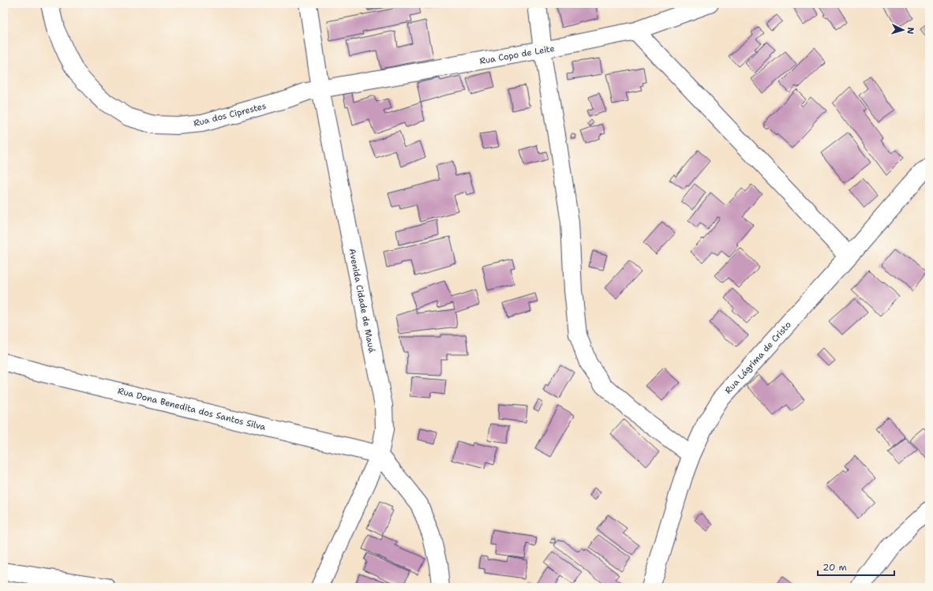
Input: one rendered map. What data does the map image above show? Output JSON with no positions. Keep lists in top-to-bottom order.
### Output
{
  "streets": {
    "street": [
      "Rua Copo de Leite",
      "Rua dos Ciprestes",
      "Avenida Cidade de Mauá",
      "Rua Lágrima de Cristo",
      "Rua Dona Benedita dos Santos Silva"
    ]
  },
  "crossings": [
    ["Rua Copo de Leite", "Rua dos Ciprestes"],
    ["Rua Copo de Leite", "Avenida Cidade de Mauá"],
    ["Rua dos Ciprestes", "Avenida Cidade de Mauá"],
    ["Avenida Cidade de Mauá", "Rua Dona Benedita dos Santos Silva"]
  ],
  "scale_bar": "20 m",
  "north": "right"
}
